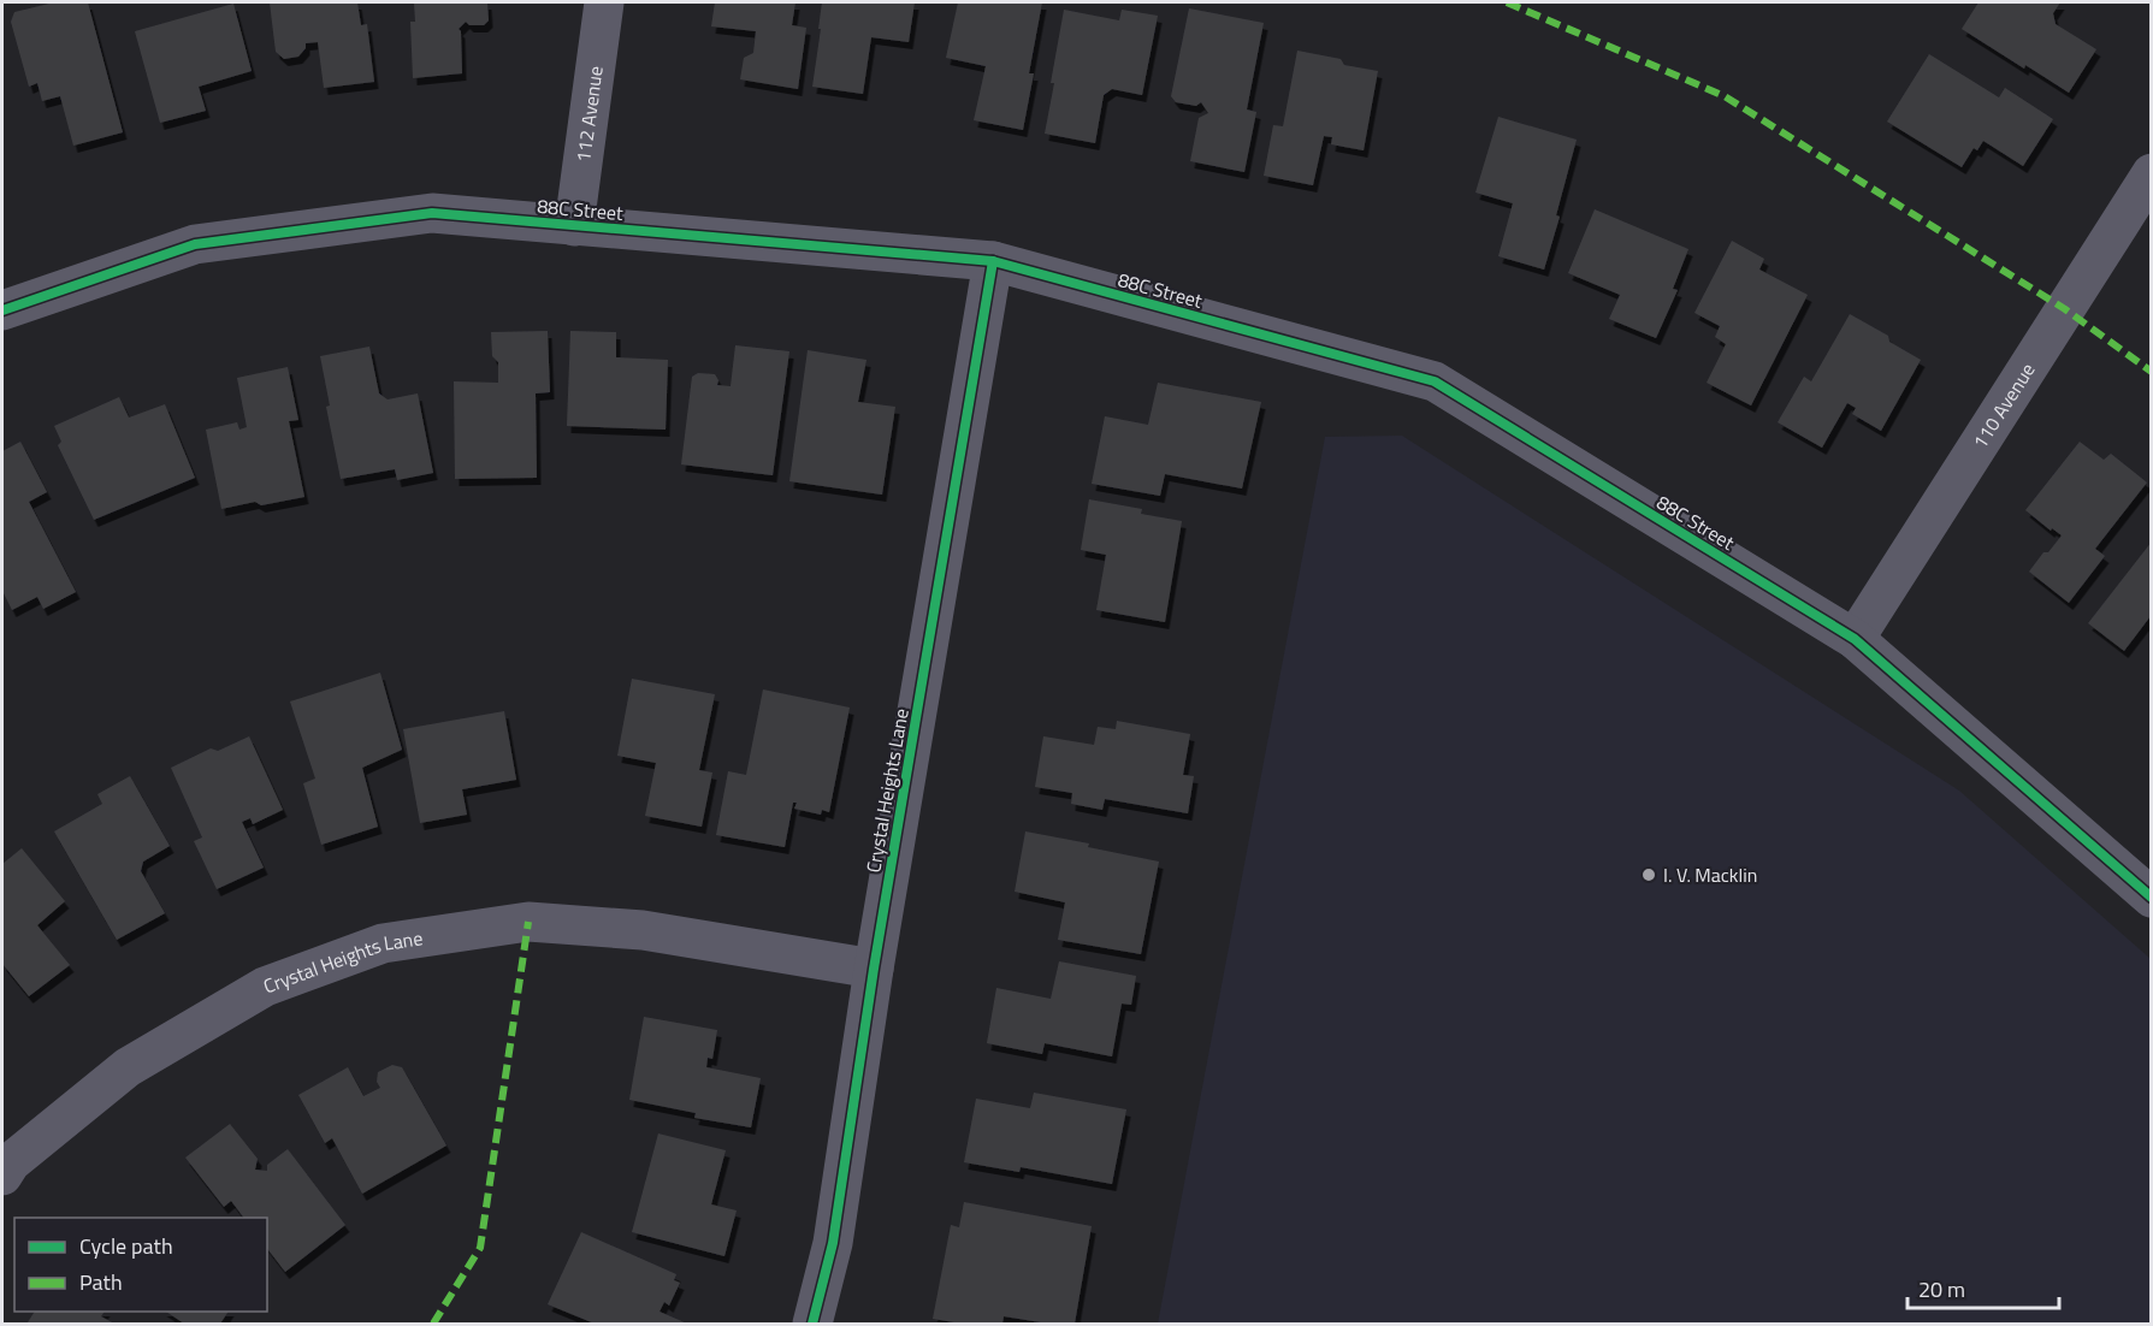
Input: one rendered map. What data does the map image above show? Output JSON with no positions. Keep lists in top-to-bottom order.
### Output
{
  "streets": {
    "street": [
      "112 Avenue",
      "88C Street",
      "110 Avenue",
      "Crystal Heights Lane"
    ]
  },
  "crossings": [
    ["112 Avenue", "88C Street"],
    ["88C Street", "110 Avenue"],
    ["88C Street", "Crystal Heights Lane"]
  ],
  "places": ["I. V. Macklin"],
  "legend": ["Cycle path", "Path"],
  "scale_bar": "20 m"
}
